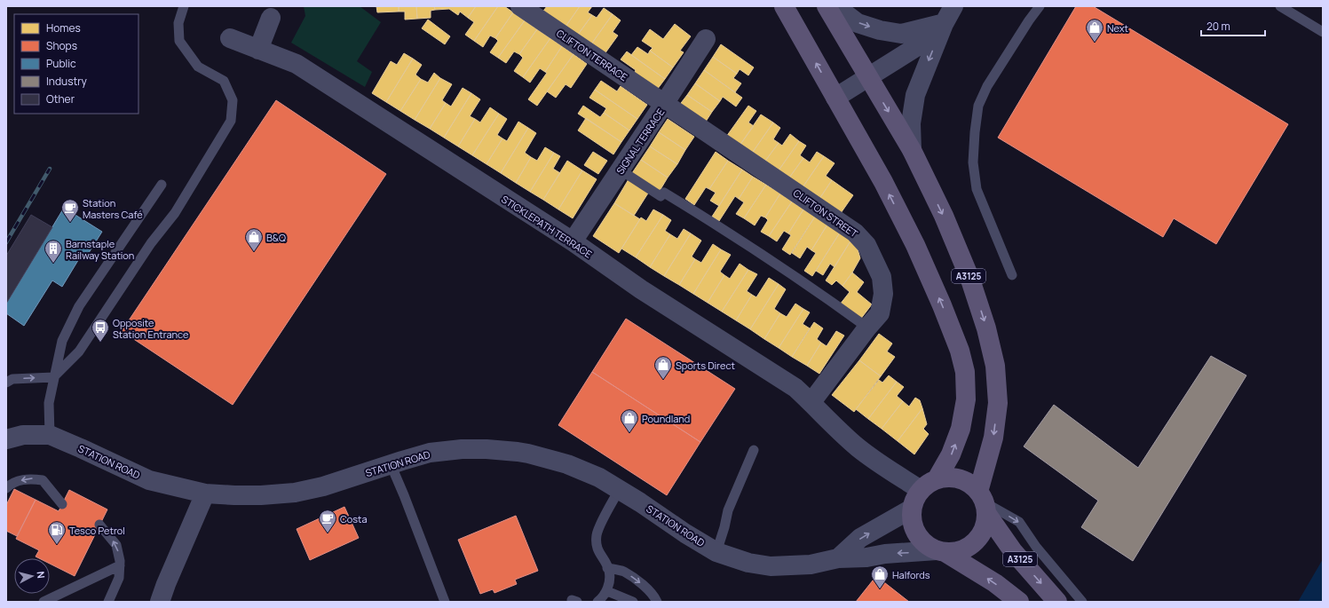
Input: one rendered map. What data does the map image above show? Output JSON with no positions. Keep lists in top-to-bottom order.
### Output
{
  "streets": {
    "main road": ["A3125"],
    "street": [
      "CLIFTON TERRACE",
      "SIGNAL TERRACE",
      "CLIFTON STREET",
      "STICKLEPATH TERRACE",
      "STATION ROAD"
    ]
  },
  "crossings": [
    ["CLIFTON TERRACE", "SIGNAL TERRACE"],
    ["CLIFTON TERRACE", "CLIFTON STREET"],
    ["SIGNAL TERRACE", "CLIFTON STREET"],
    ["SIGNAL TERRACE", "STICKLEPATH TERRACE"],
    ["CLIFTON STREET", "STICKLEPATH TERRACE"],
    ["STICKLEPATH TERRACE", "A3125"],
    ["STICKLEPATH TERRACE", "STATION ROAD"],
    ["A3125", "STATION ROAD"]
  ],
  "places": {
    "shop": [
      "Next",
      "B&Q",
      "Sports Direct",
      "Poundland",
      "Halfords"
    ],
    "cafe": ["Station Masters Café", "Costa"],
    "building": ["Barnstaple Railway Station"],
    "bus stop": ["Opposite Station Entrance"],
    "fuel station": ["Tesco Petrol"]
  },
  "legend": [
    "Homes",
    "Shops",
    "Public",
    "Industry",
    "Other"
  ],
  "scale_bar": "20 m",
  "north": "right"
}
